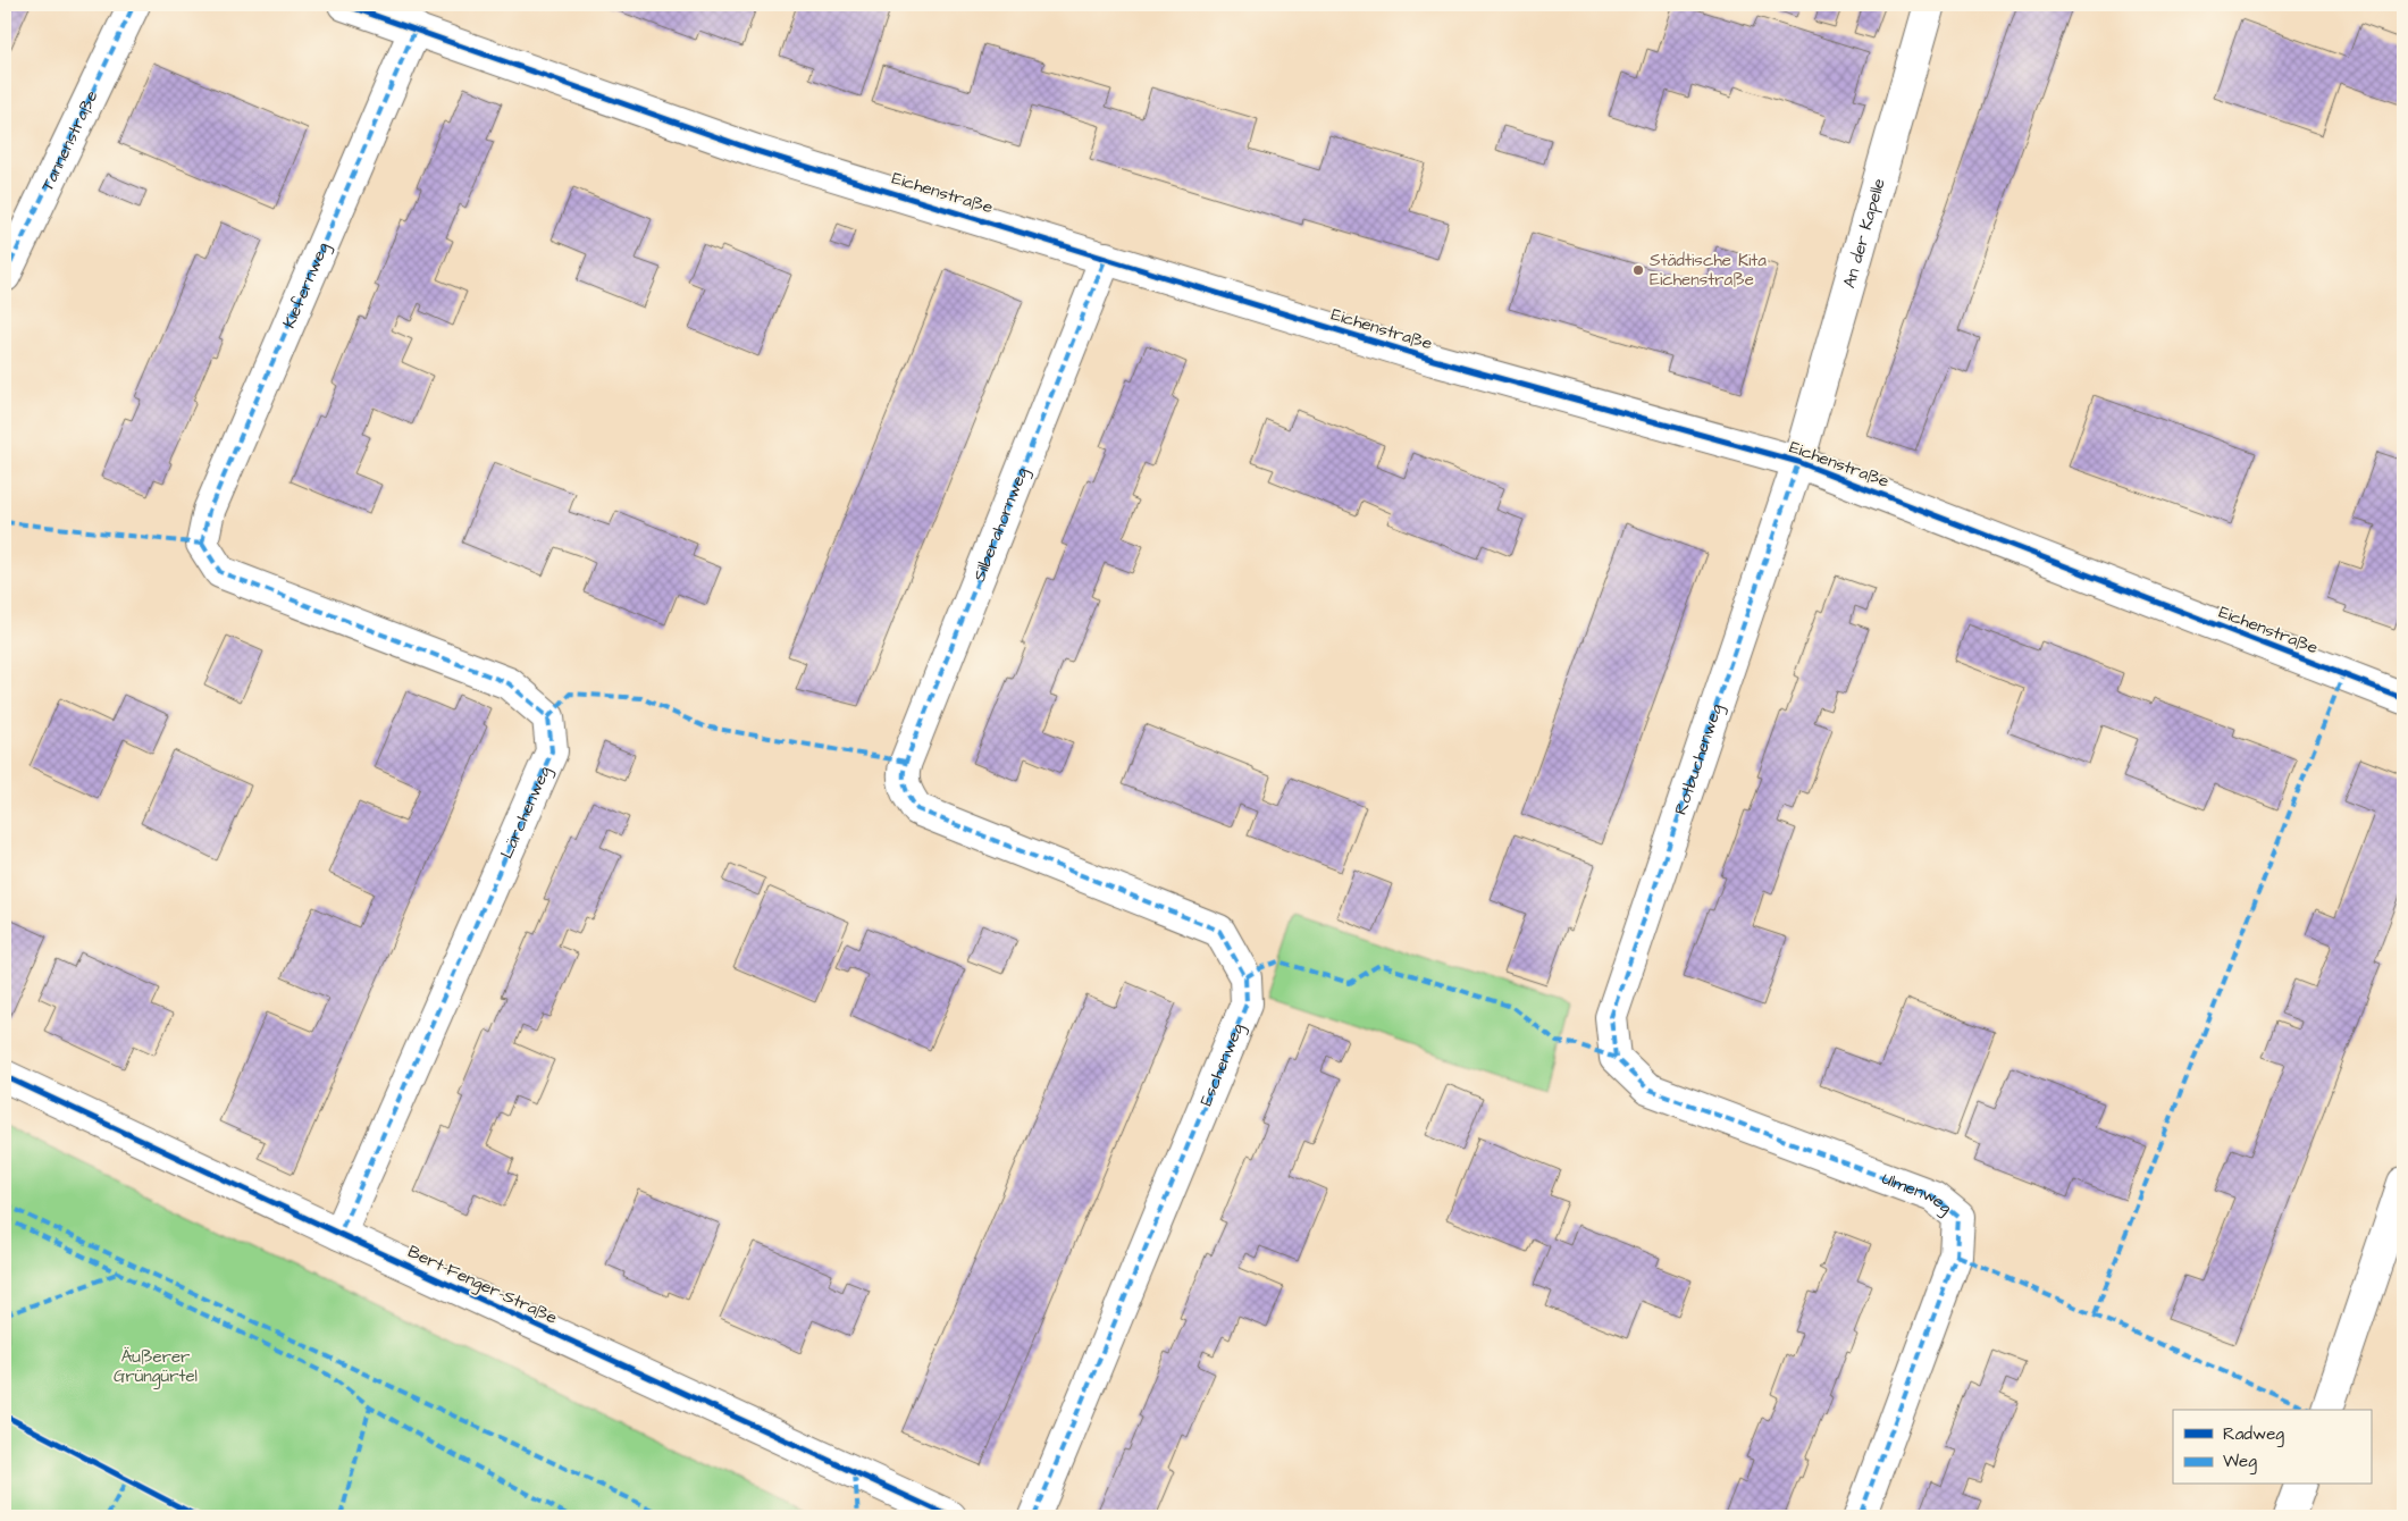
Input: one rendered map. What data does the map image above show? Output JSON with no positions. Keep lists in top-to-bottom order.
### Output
{
  "streets": {
    "street": [
      "Tannenstraße",
      "Eichenstraße",
      "An der Kapelle",
      "Kiefernweg",
      "Silberahornweg",
      "Rotbuchenweg",
      "Lärchenweg",
      "Eschenweg",
      "Ulmenweg",
      "Bert-Fenger-Straße"
    ]
  },
  "crossings": [
    ["Eichenstraße", "An der Kapelle"],
    ["Eichenstraße", "Kiefernweg"],
    ["Eichenstraße", "Silberahornweg"],
    ["Eichenstraße", "Rotbuchenweg"],
    ["An der Kapelle", "Rotbuchenweg"],
    ["Kiefernweg", "Lärchenweg"],
    ["Silberahornweg", "Eschenweg"],
    ["Rotbuchenweg", "Ulmenweg"],
    ["Lärchenweg", "Bert-Fenger-Straße"]
  ],
  "parks": ["Äußerer Grüngürtel"],
  "places": ["Städtische Kita Eichenstraße"],
  "legend": ["Radweg", "Weg"]
}
